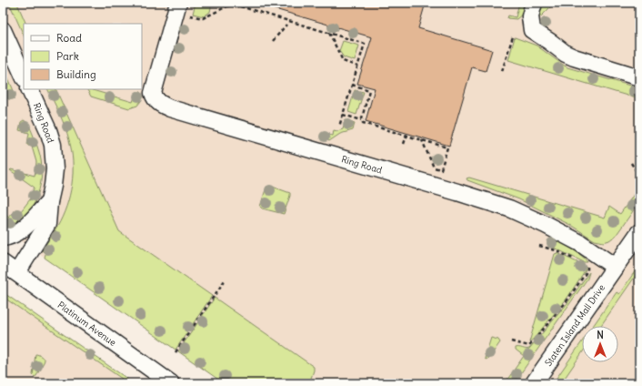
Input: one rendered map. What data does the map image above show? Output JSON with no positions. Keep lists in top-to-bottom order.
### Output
{
  "streets": {
    "street": ["Ring Road", "Platinum Avenue", "Staten Island Mall Drive"]
  },
  "crossings": [
    ["Ring Road", "Platinum Avenue"],
    ["Ring Road", "Staten Island Mall Drive"]
  ],
  "legend": ["Road", "Park", "Building"],
  "north": "top"
}
